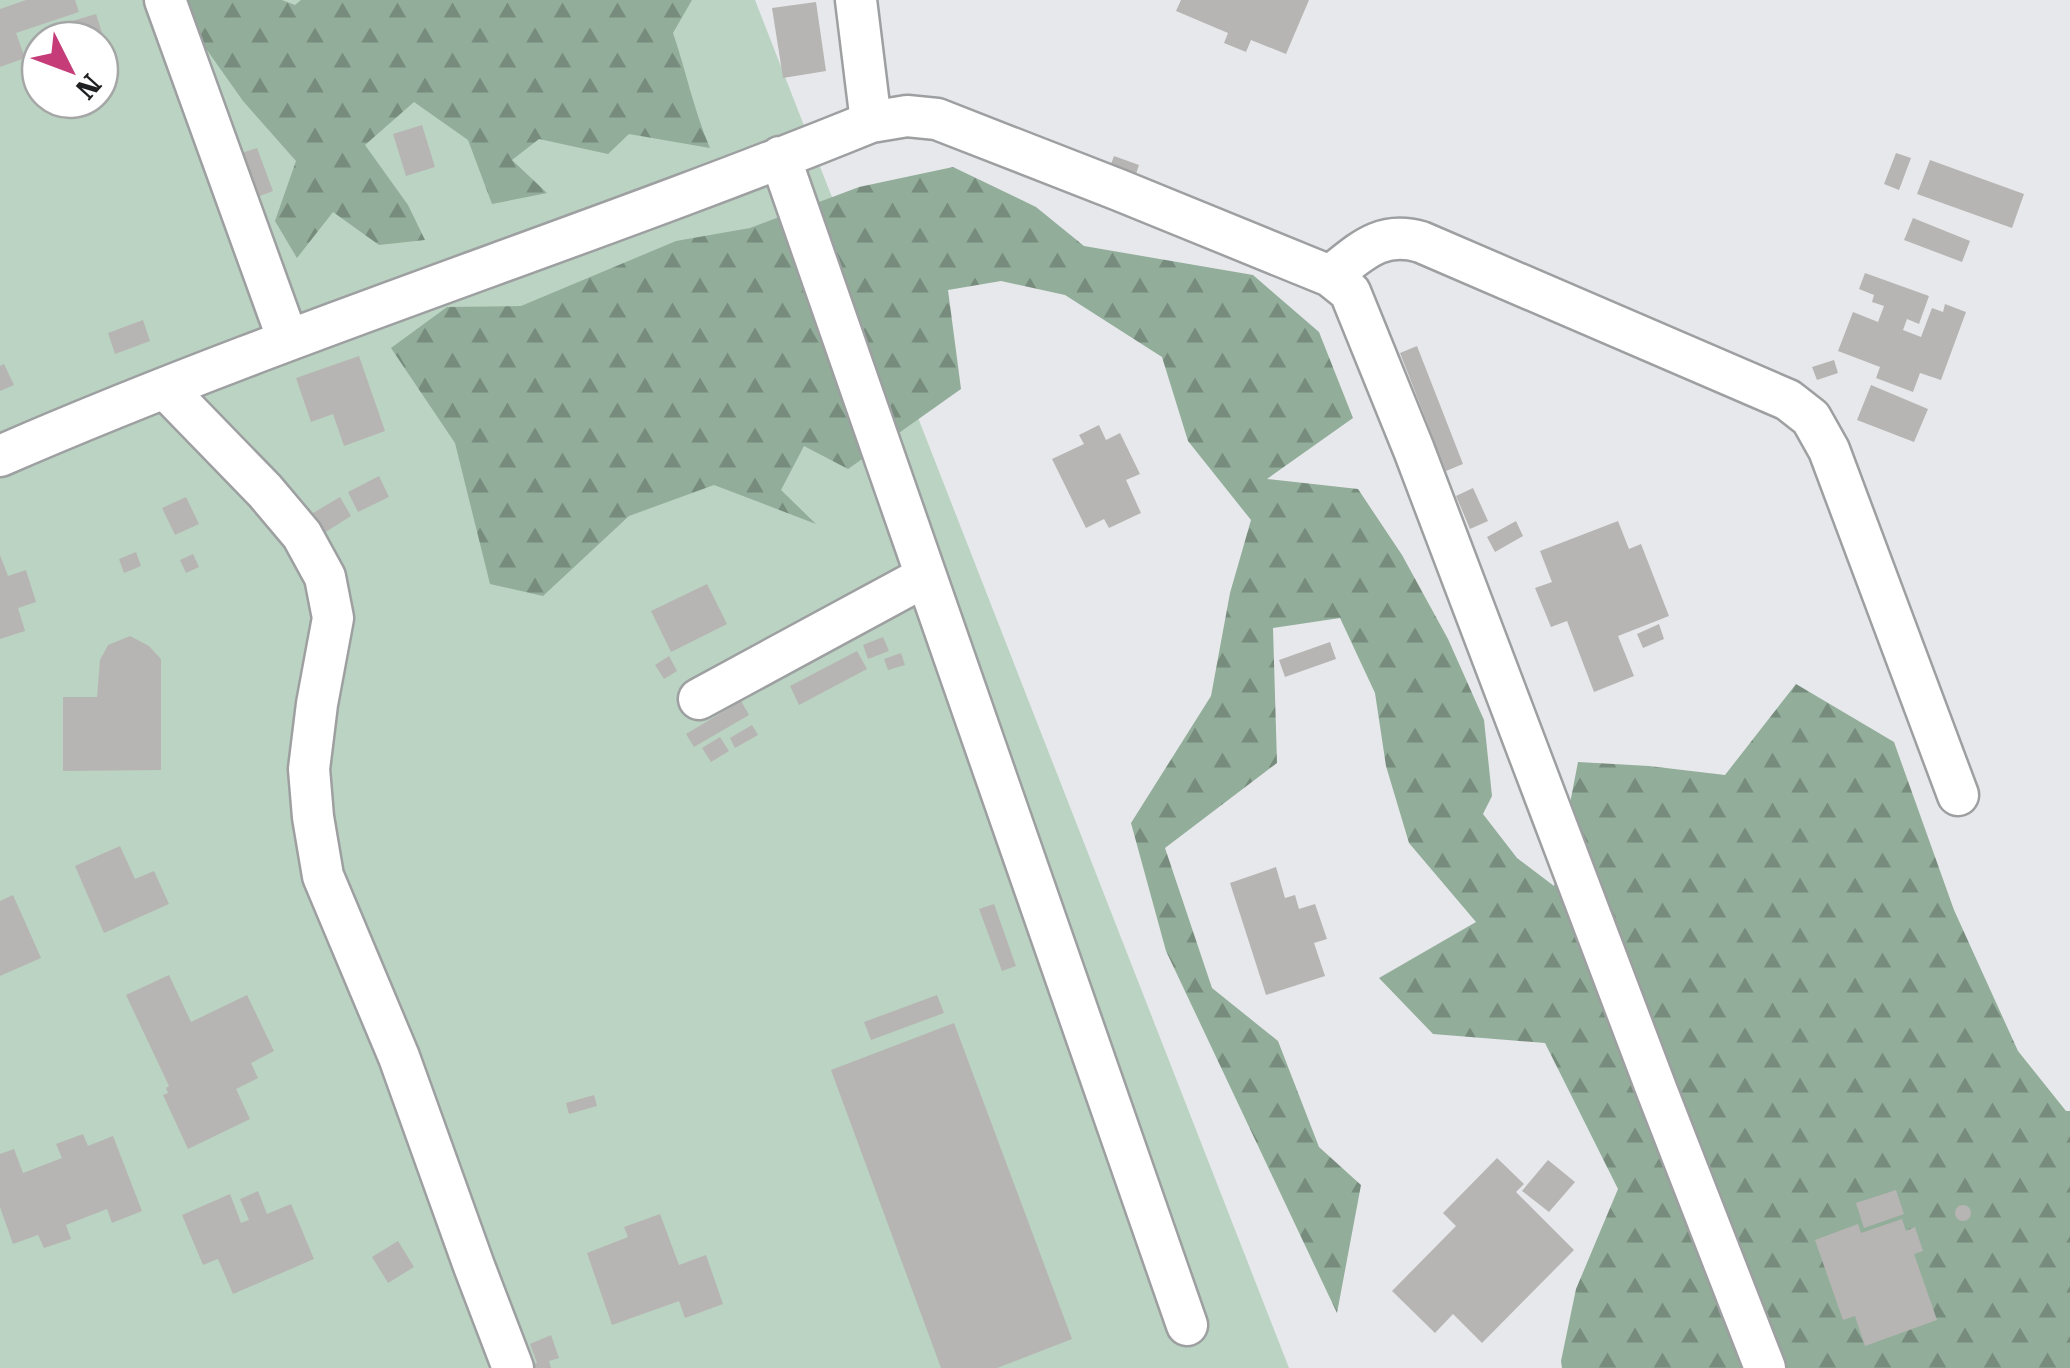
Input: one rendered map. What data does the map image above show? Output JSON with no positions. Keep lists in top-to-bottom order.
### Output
{
  "north": "bottom right"
}
